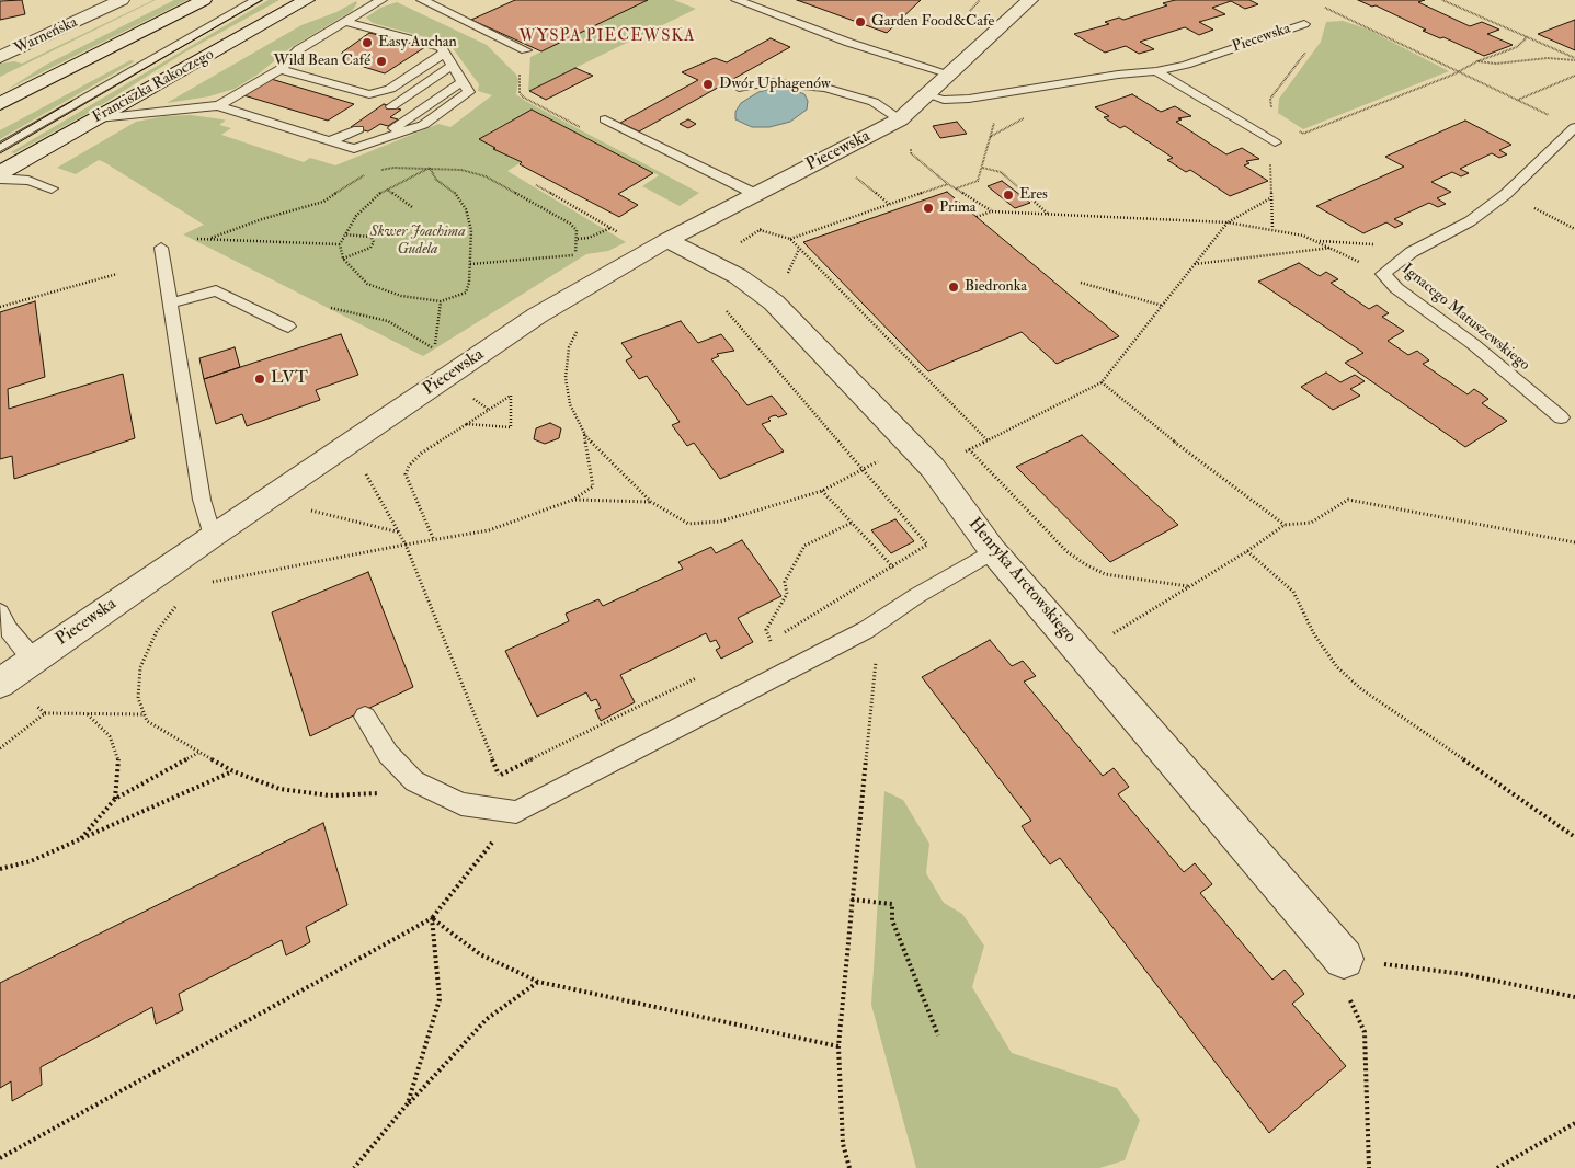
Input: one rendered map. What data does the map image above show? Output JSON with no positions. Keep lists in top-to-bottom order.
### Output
{
  "streets": {
    "street": [
      "Warneńska",
      "Piecewska",
      "Franciszka Rakoczego",
      "Henryka Arctowskiego"
    ],
    "lane": ["Ignacego Matuszewskiego"]
  },
  "crossings": [
    ["Piecewska", "Henryka Arctowskiego"]
  ],
  "districts": ["WYSPA PIECEWSKA"],
  "parks": ["Skwer Joachima Gudela"],
  "places": [
    "Garden Food&Cafe",
    "Easy Auchan",
    "Wild Bean Café",
    "Dwór Uphagenów",
    "Eres",
    "Prima",
    "Biedronka",
    "LVT"
  ]
}
